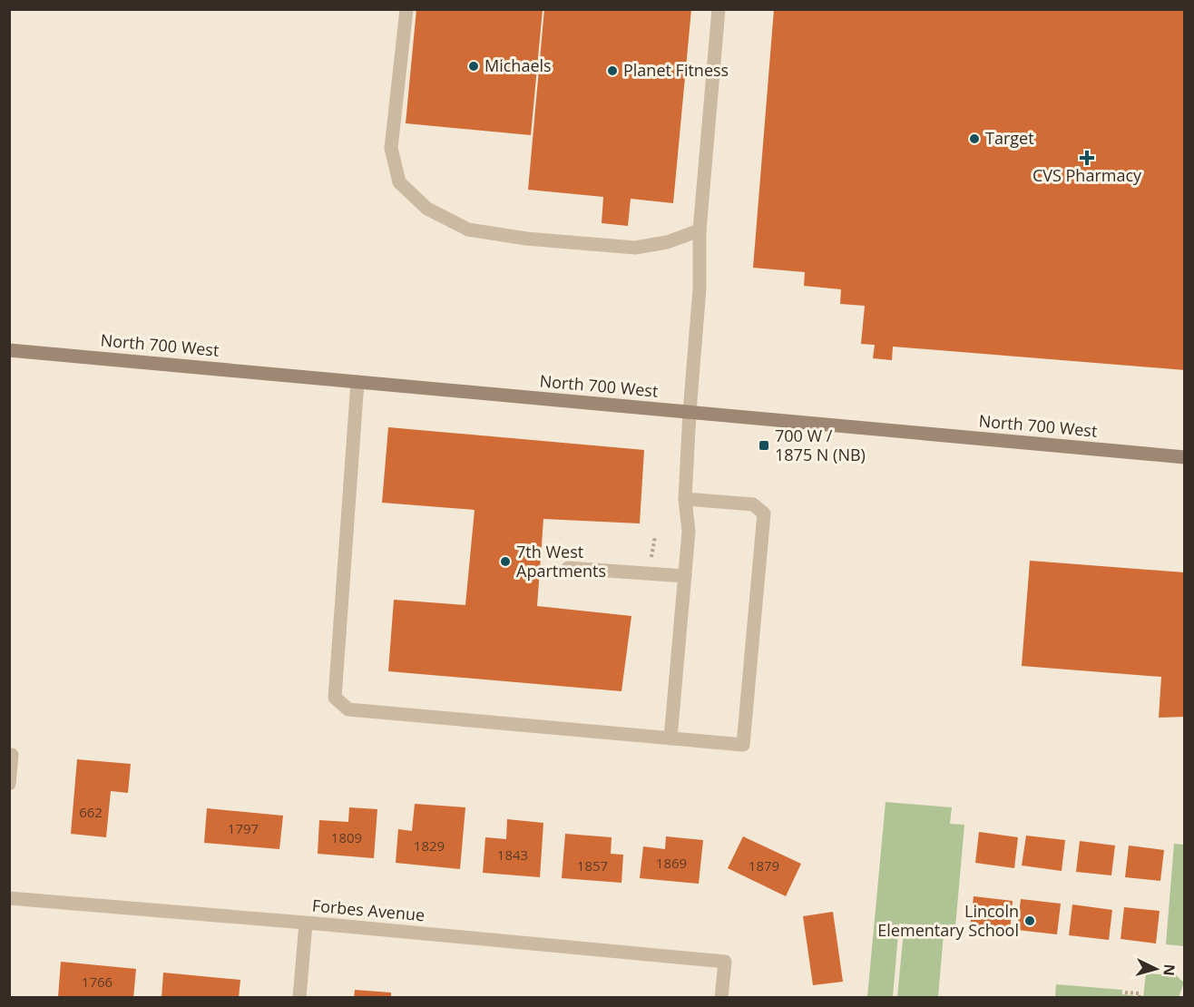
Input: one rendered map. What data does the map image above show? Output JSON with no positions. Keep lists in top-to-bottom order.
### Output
{
  "streets": {
    "street": ["North 700 West", "Forbes Avenue"]
  },
  "places": {
    "other": [
      "Michaels",
      "Planet Fitness",
      "Target",
      "7th West Apartments",
      "Lincoln Elementary School"
    ],
    "health": ["CVS Pharmacy"],
    "transit": ["700 W / 1875 N (NB)"]
  },
  "house_numbers": [
    "662",
    "1797",
    "1809",
    "1829",
    "1843",
    "1869",
    "1857",
    "1879",
    "1766"
  ],
  "north": "right"
}
